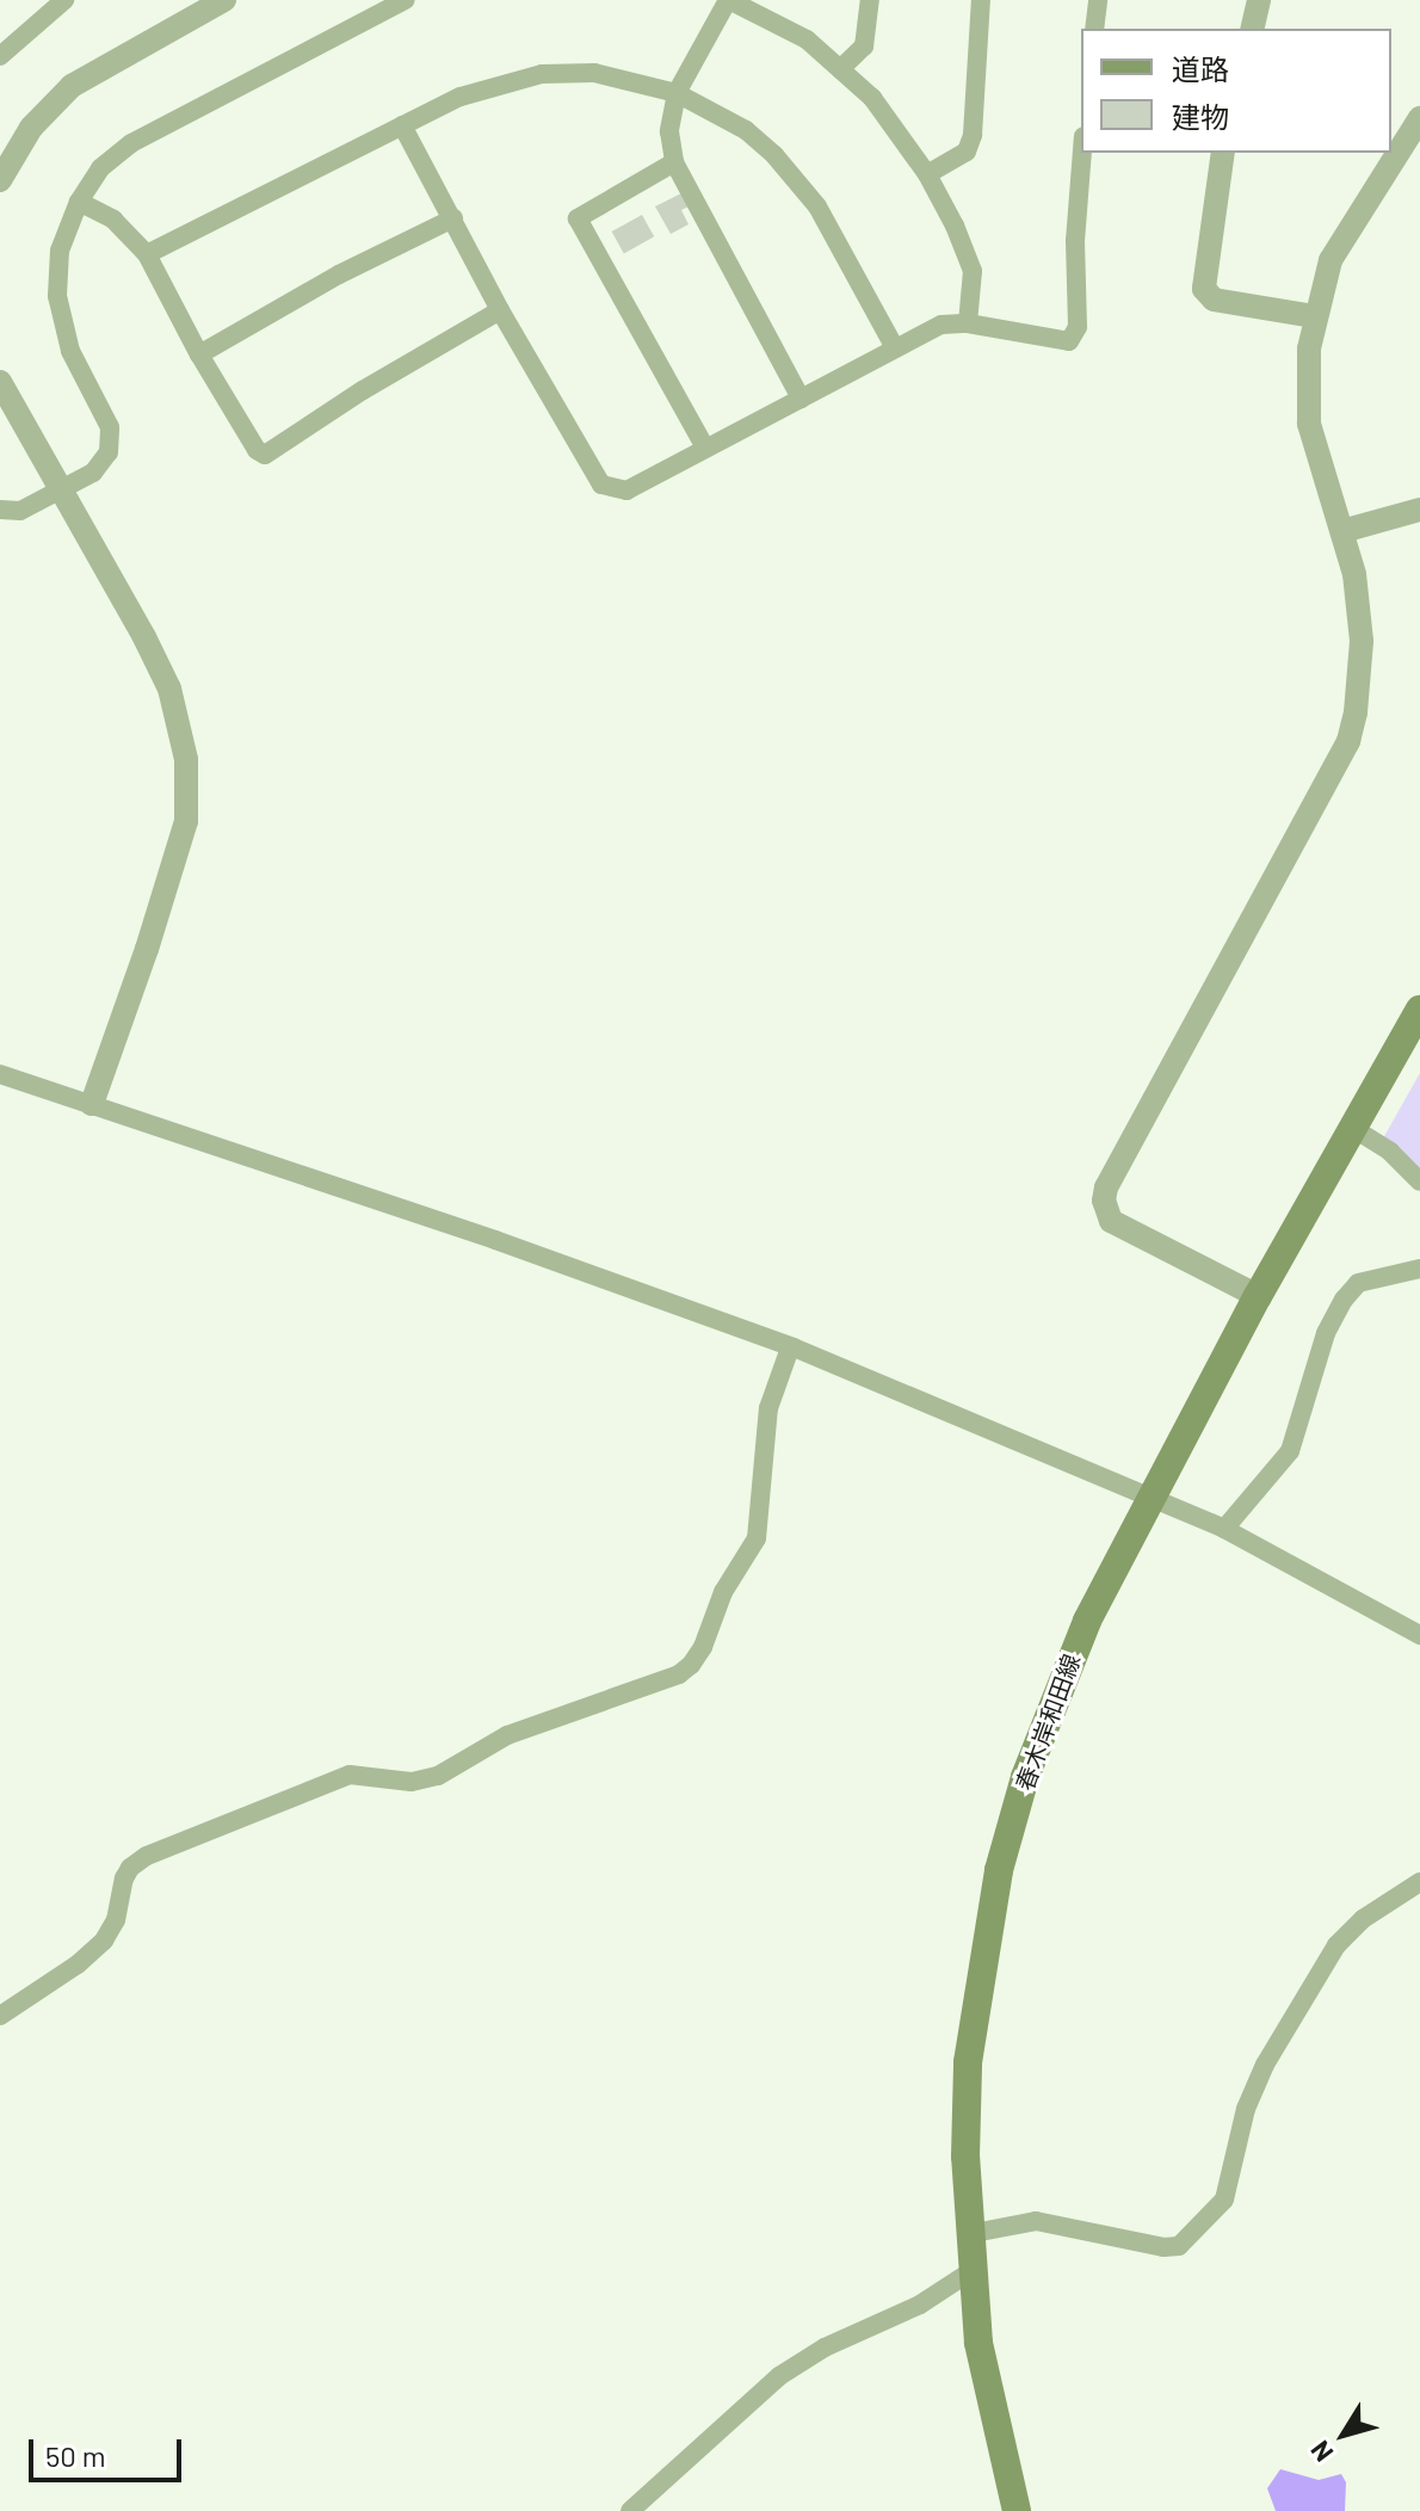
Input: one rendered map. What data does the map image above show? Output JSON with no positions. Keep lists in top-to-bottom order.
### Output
{
  "streets": {
    "main road": ["春木岸和田線"]
  },
  "legend": ["道路", "建物"],
  "scale_bar": "50 m",
  "north": "bottom left"
}
